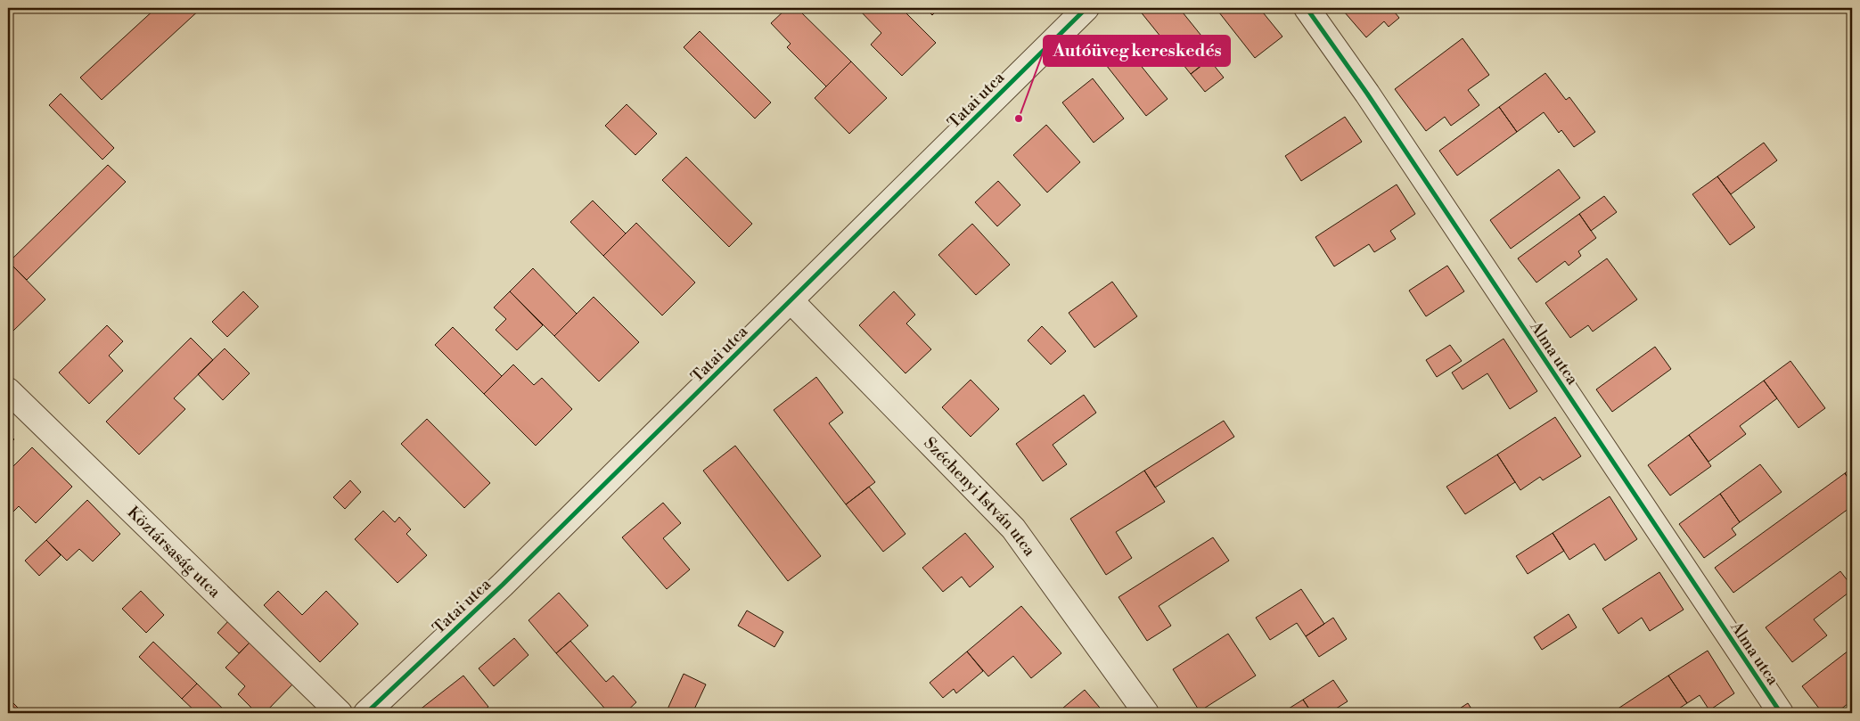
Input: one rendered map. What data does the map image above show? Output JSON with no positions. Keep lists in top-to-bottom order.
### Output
{
  "streets": {
    "street": [
      "Tatai utca",
      "Alma utca",
      "Széchenyi István utca",
      "Köztársaság utca"
    ]
  },
  "crossings": [
    ["Tatai utca", "Széchenyi István utca"]
  ],
  "places": ["Autóüveg kereskedés"]
}
